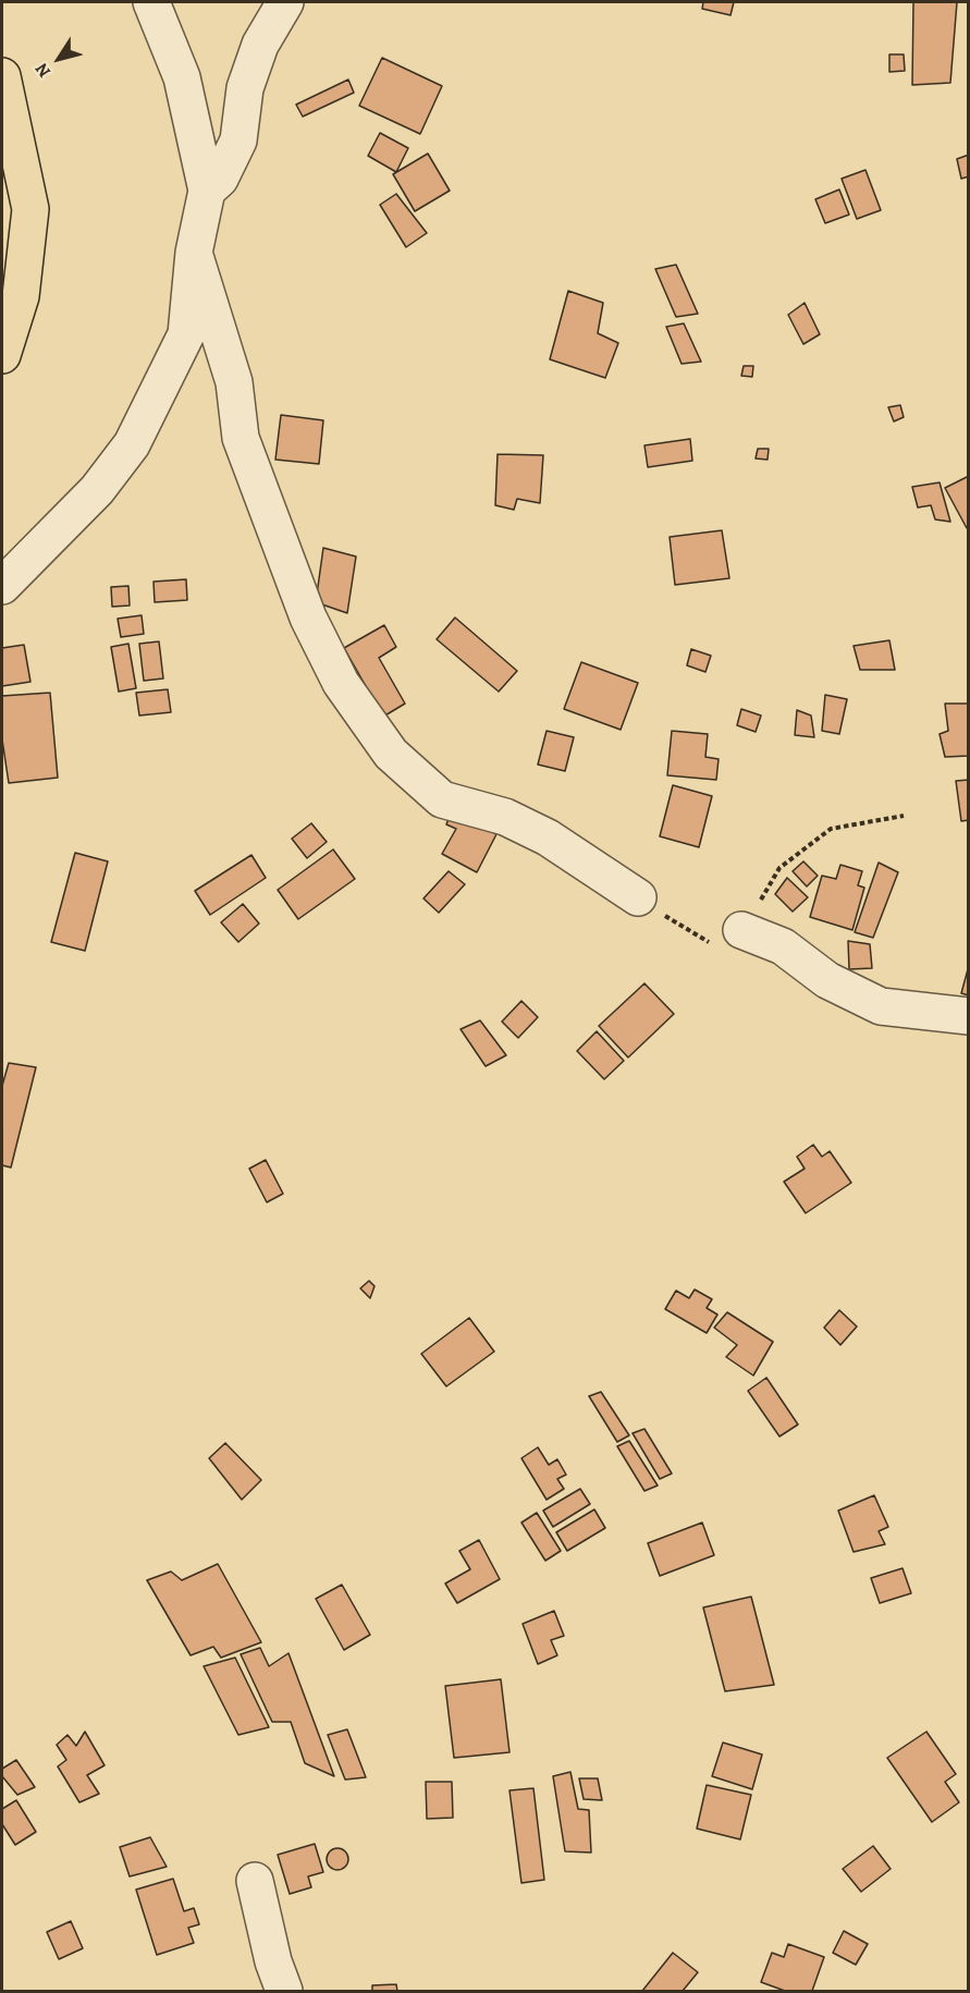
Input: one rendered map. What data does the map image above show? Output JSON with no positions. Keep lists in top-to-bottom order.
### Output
{
  "north": "bottom left"
}
